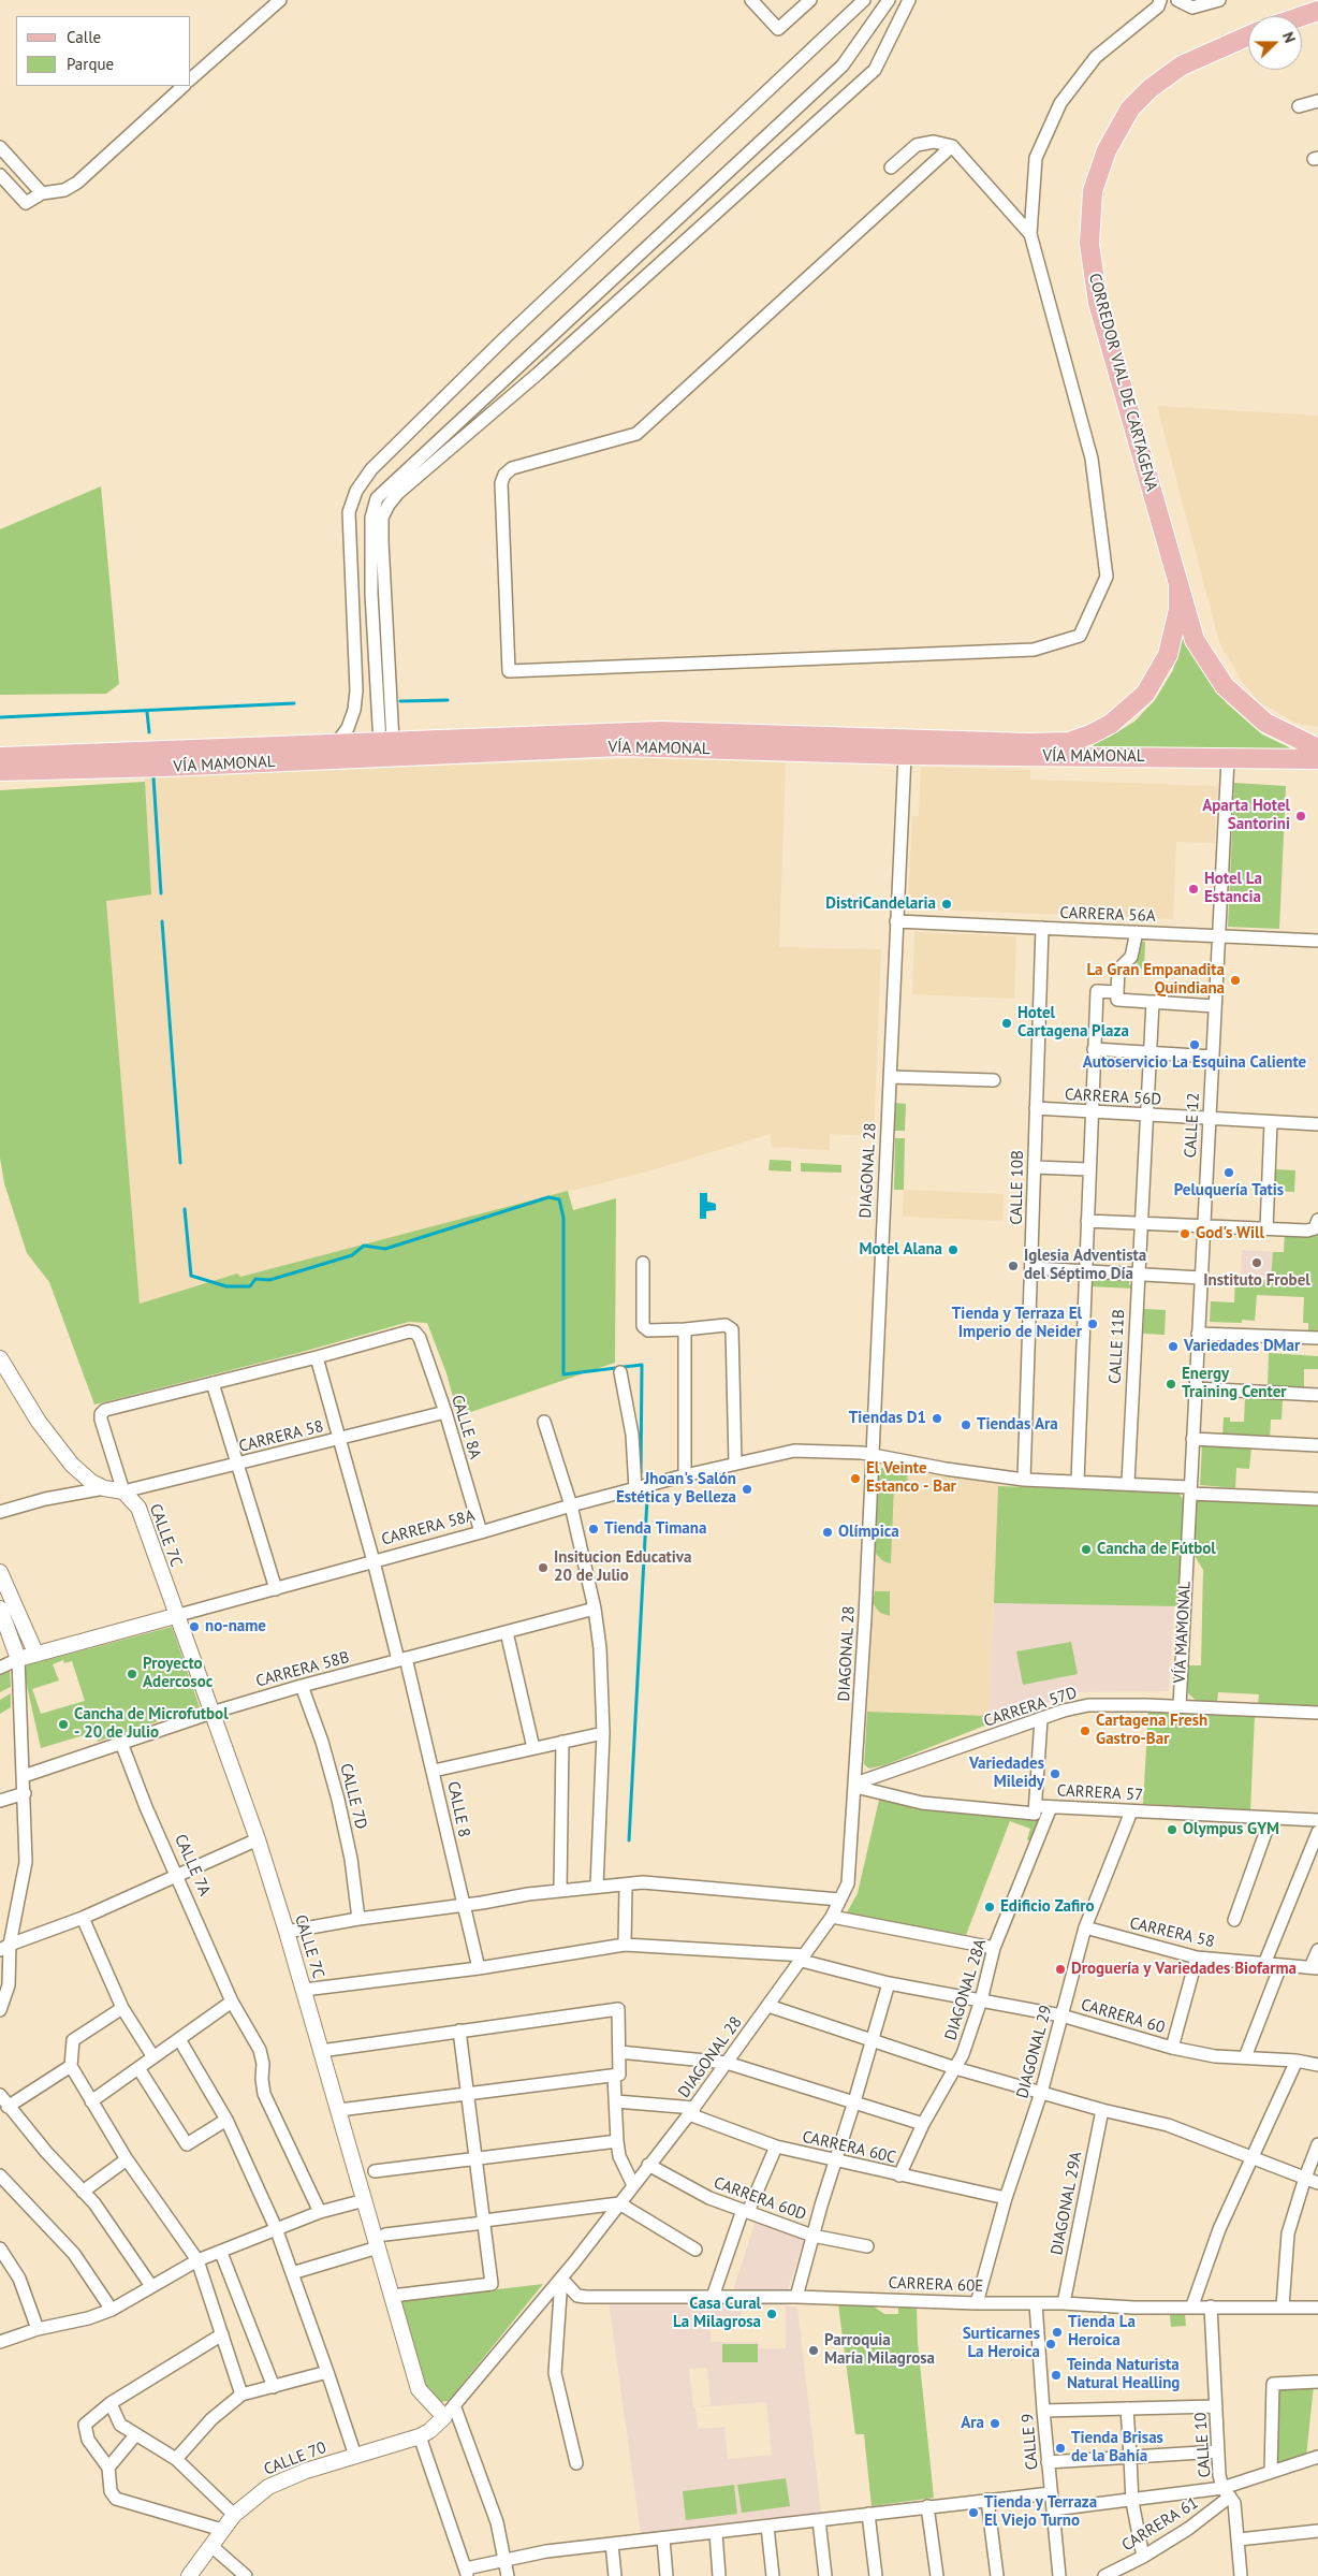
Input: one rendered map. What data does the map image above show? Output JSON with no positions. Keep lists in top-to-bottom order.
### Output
{
  "streets": {
    "main road": ["CORREDOR VIAL DE CARTAGENA", "VÍA MAMONAL"],
    "street": [
      "CARRERA 56A",
      "CARRERA 56D",
      "CALLE 12",
      "DIAGONAL 28",
      "CALLE 10B",
      "CALLE 11B",
      "CALLE 8A",
      "CARRERA 58",
      "CARRERA 58A",
      "CALLE 7C",
      "CARRERA 58B",
      "CARRERA 57D",
      "CARRERA 57",
      "CALLE 7D",
      "CALLE 8",
      "CALLE 7A",
      "DIAGONAL 28A",
      "CARRERA 60",
      "DIAGONAL 29",
      "CARRERA 60C",
      "CARRERA 60D",
      "DIAGONAL 29A",
      "CARRERA 60E",
      "CALLE 9",
      "CALLE 10",
      "CALLE 70",
      "CARRERA 61"
    ]
  },
  "crossings": [
    ["CORREDOR VIAL DE CARTAGENA", "VÍA MAMONAL"],
    ["VÍA MAMONAL", "CALLE 12"],
    ["VÍA MAMONAL", "DIAGONAL 28"],
    ["VÍA MAMONAL", "CARRERA 57D"],
    ["CARRERA 56A", "CALLE 12"],
    ["CARRERA 56A", "DIAGONAL 28"],
    ["CARRERA 56A", "CALLE 10B"],
    ["CARRERA 56D", "CALLE 12"],
    ["CARRERA 56D", "CALLE 10B"],
    ["CARRERA 56D", "CALLE 11B"],
    ["DIAGONAL 28", "CARRERA 58A"],
    ["DIAGONAL 28", "CALLE 7C"],
    ["DIAGONAL 28", "CARRERA 57D"],
    ["DIAGONAL 28", "CARRERA 57"],
    ["DIAGONAL 28", "CARRERA 60"],
    ["DIAGONAL 28", "CARRERA 60C"],
    ["DIAGONAL 28", "CARRERA 60D"],
    ["DIAGONAL 28", "CARRERA 60E"],
    ["DIAGONAL 28", "CALLE 70"],
    ["CALLE 8A", "CARRERA 58"],
    ["CALLE 8A", "CARRERA 58A"],
    ["CALLE 8A", "CALLE 8"],
    ["CARRERA 58", "CALLE 7C"],
    ["CARRERA 58", "CALLE 8"],
    ["CARRERA 58", "DIAGONAL 29"],
    ["CARRERA 58A", "CALLE 7C"],
    ["CARRERA 58A", "CALLE 8"],
    ["CALLE 7C", "CARRERA 58B"],
    ["CALLE 7C", "CARRERA 60"],
    ["CALLE 7C", "CALLE 70"],
    ["CARRERA 58B", "CALLE 7D"],
    ["CARRERA 58B", "CALLE 8"],
    ["CARRERA 58B", "CALLE 7A"],
    ["CARRERA 57D", "CARRERA 57"],
    ["CARRERA 57", "DIAGONAL 28A"],
    ["CARRERA 57", "DIAGONAL 29"],
    ["CALLE 8", "CARRERA 60"],
    ["DIAGONAL 28A", "CARRERA 60"],
    ["DIAGONAL 28A", "CARRERA 60C"],
    ["CARRERA 60", "DIAGONAL 29"],
    ["DIAGONAL 29", "CARRERA 60C"],
    ["DIAGONAL 29", "CARRERA 60E"],
    ["DIAGONAL 29A", "CARRERA 60E"],
    ["CARRERA 60E", "CALLE 9"],
    ["CARRERA 60E", "CALLE 10"],
    ["CALLE 10", "CARRERA 61"]
  ],
  "places": [
    "Aparta Hotel Santorini",
    "Hotel La Estancia",
    "DistriCandelaria",
    "La Gran Empanadita Quindiana",
    "Hotel Cartagena Plaza",
    "Autoservicio La Esquina Caliente",
    "Peluquería Tatis",
    "God's Will",
    "Motel Alana",
    "Instituto Frobel",
    "Iglesia Adventista del Séptimo Día",
    "Tienda y Terraza El Imperio de Neider",
    "Variedades DMar",
    "Energy Training Center",
    "Tiendas D1",
    "Tiendas Ara",
    "El Veinte Estanco - Bar",
    "Jhoan's Salón Estética y Belleza",
    "Tienda Timana",
    "Olímpica",
    "Cancha de Fútbol",
    "Insitucion Educativa 20 de Julio",
    "no-name",
    "Proyecto Adercosoc",
    "Cancha de Microfutbol - 20 de Julio",
    "Cartagena Fresh Gastro-Bar",
    "Variedades Mileidy",
    "Olympus GYM",
    "Edificio Zafiro",
    "Droguería y Variedades Biofarma",
    "Casa Cural La Milagrosa",
    "Tienda La Heroica",
    "Surticarnes La Heroica",
    "Parroquia María Milagrosa",
    "Teinda Naturista Natural Healling",
    "Ara",
    "Tienda Brisas de la Bahía",
    "Tienda y Terraza El Viejo Turno"
  ],
  "legend": ["Calle", "Parque"],
  "north": "right"
}
